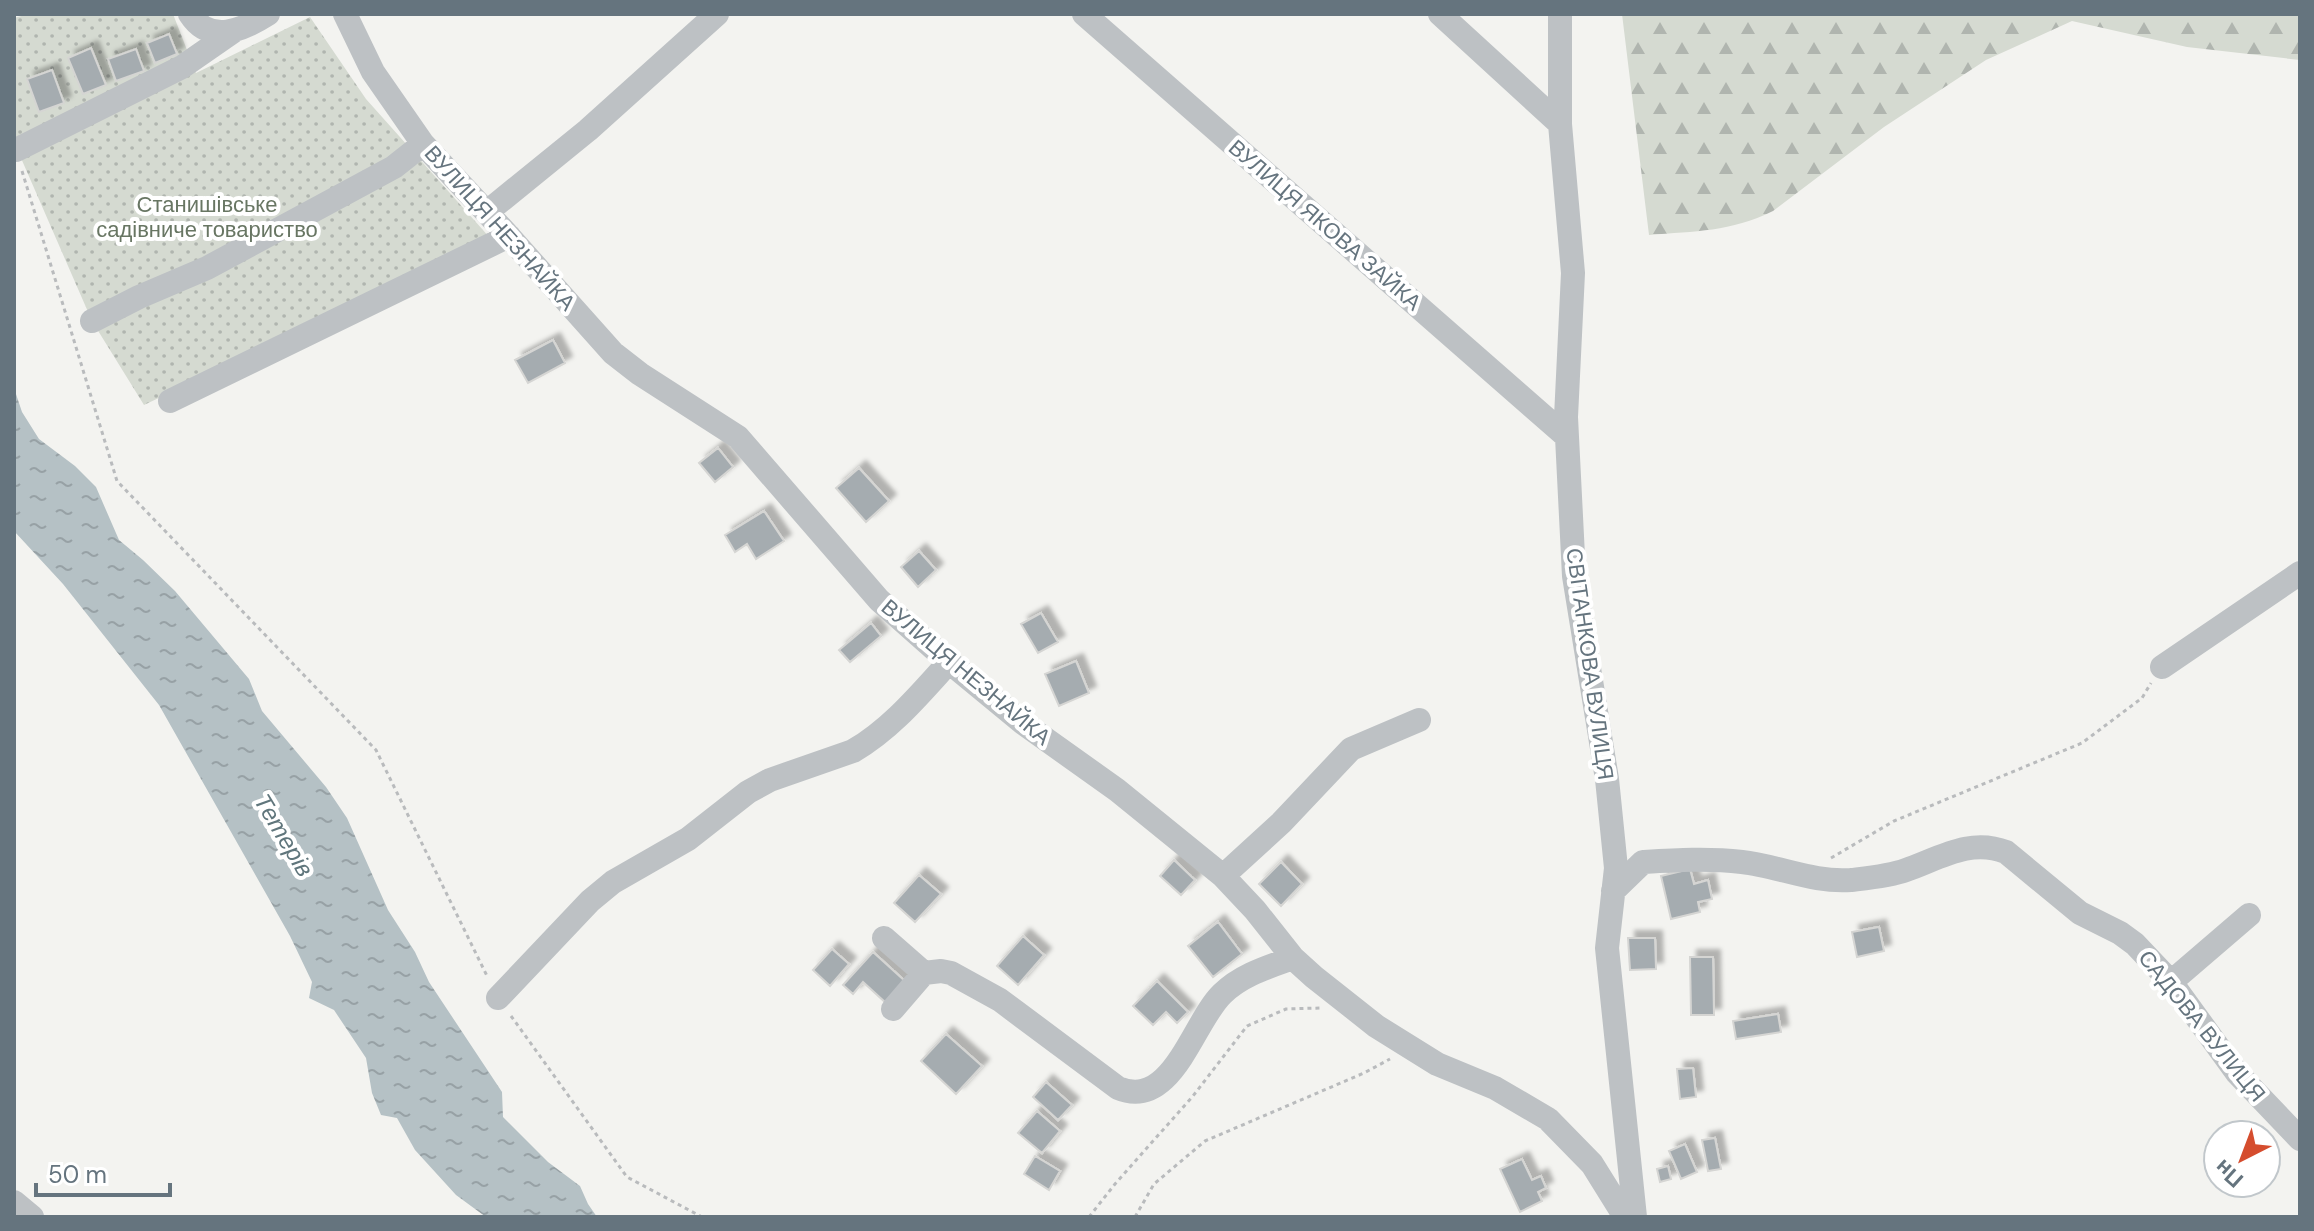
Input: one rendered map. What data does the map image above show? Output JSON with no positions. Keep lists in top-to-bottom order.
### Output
{
  "streets": {
    "street": [
      "ВУЛИЦЯ ЯКОВА ЗАЙКА",
      "ВУЛИЦЯ НЕЗНАЙКА",
      "СВІТАНКОВА ВУЛИЦЯ",
      "САДОВА ВУЛИЦЯ"
    ]
  },
  "crossings": [
    ["ВУЛИЦЯ ЯКОВА ЗАЙКА", "СВІТАНКОВА ВУЛИЦЯ"],
    ["СВІТАНКОВА ВУЛИЦЯ", "САДОВА ВУЛИЦЯ"]
  ],
  "water": ["Тетерів"],
  "parks": ["Станишівське садівниче товариство"],
  "scale_bar": "50 m",
  "north": "bottom left"
}
